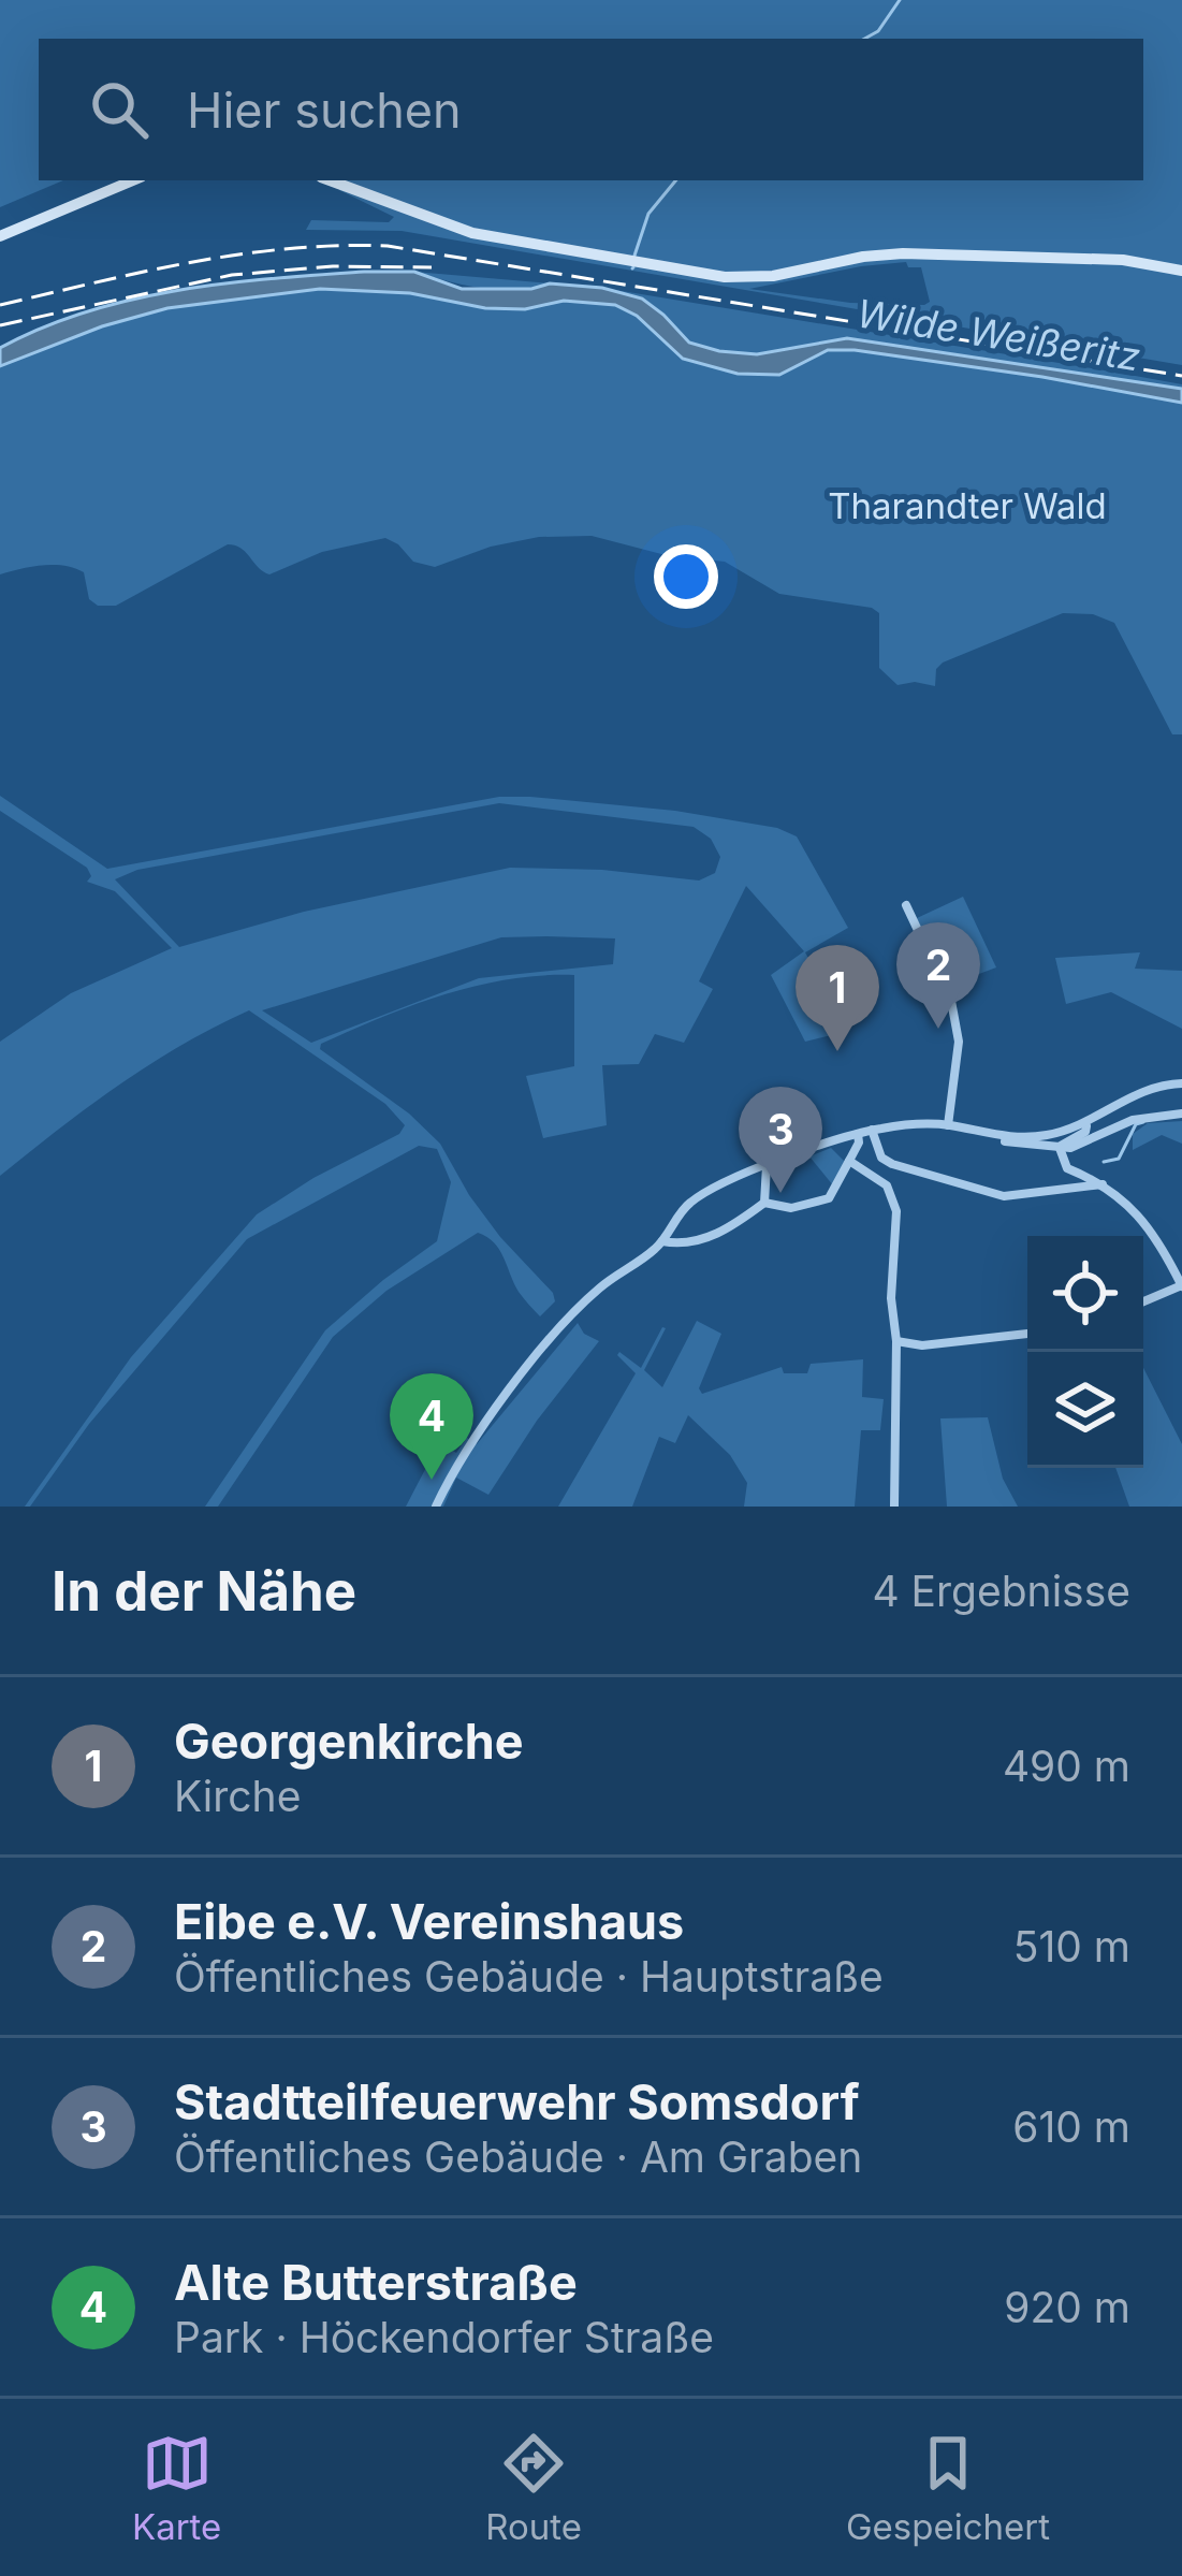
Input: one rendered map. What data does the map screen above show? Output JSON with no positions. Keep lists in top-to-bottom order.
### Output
{
  "water": ["Wilde Weißeritz"],
  "parks": ["Tharandter Wald"],
  "page": {
    "search": "Hier suchen",
    "pins": [
      "2",
      "1",
      "3",
      "4"
    ],
    "heading": ["In der Nähe", "4 Ergebnisse"],
    "list": [
      {
        "mark": "1",
        "name": "Georgenkirche",
        "note": "Kirche",
        "value": "490 m"
      },
      {
        "mark": "2",
        "name": "Eibe e.V. Vereinshaus",
        "note": "Öffentliches Gebäude · Hauptstraße",
        "value": "510 m"
      },
      {
        "mark": "3",
        "name": "Stadtteilfeuerwehr Somsdorf",
        "note": "Öffentliches Gebäude · Am Graben",
        "value": "610 m"
      },
      {
        "mark": "4",
        "name": "Alte Butterstraße",
        "note": "Park · Höckendorfer Straße",
        "value": "920 m"
      }
    ],
    "nav": ["Karte", "Route", "Gespeichert"]
  }
}
